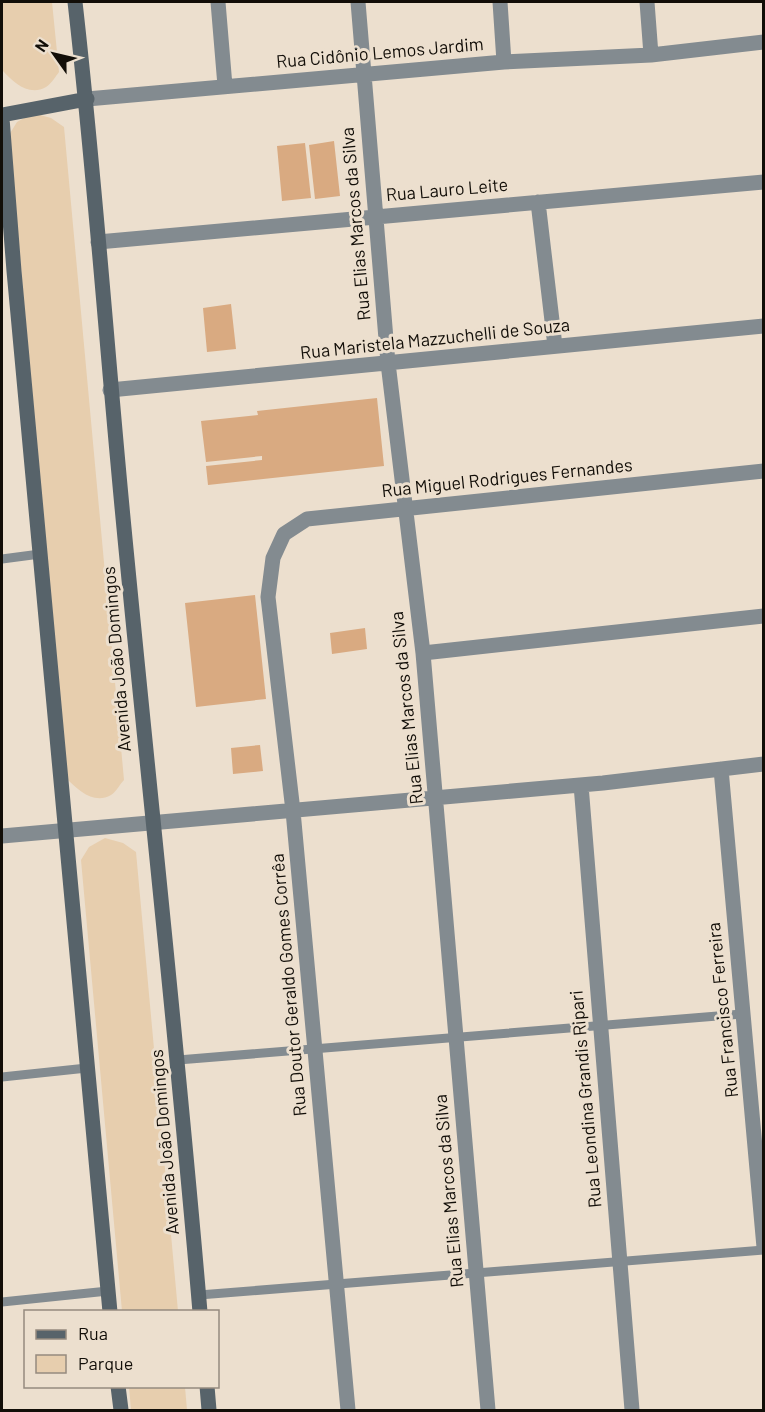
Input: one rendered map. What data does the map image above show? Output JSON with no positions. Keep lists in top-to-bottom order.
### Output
{
  "streets": {
    "street": [
      "Rua Cidônio Lemos Jardim",
      "Rua Lauro Leite",
      "Rua Elias Marcos da Silva",
      "Rua Maristela Mazzuchelli de Souza",
      "Rua Miguel Rodrigues Fernandes",
      "Avenida João Domingos",
      "Rua Doutor Geraldo Gomes Corrêa",
      "Rua Francisco Ferreira",
      "Rua Leondina Grandis Ripari"
    ]
  },
  "crossings": [
    ["Rua Cidônio Lemos Jardim", "Rua Elias Marcos da Silva"],
    ["Rua Cidônio Lemos Jardim", "Avenida João Domingos"],
    ["Rua Lauro Leite", "Rua Elias Marcos da Silva"],
    ["Rua Lauro Leite", "Avenida João Domingos"],
    ["Rua Elias Marcos da Silva", "Rua Maristela Mazzuchelli de Souza"],
    ["Rua Elias Marcos da Silva", "Rua Miguel Rodrigues Fernandes"],
    ["Rua Maristela Mazzuchelli de Souza", "Avenida João Domingos"],
    ["Rua Miguel Rodrigues Fernandes", "Rua Doutor Geraldo Gomes Corrêa"]
  ],
  "legend": ["Rua", "Parque"],
  "north": "top left"
}
